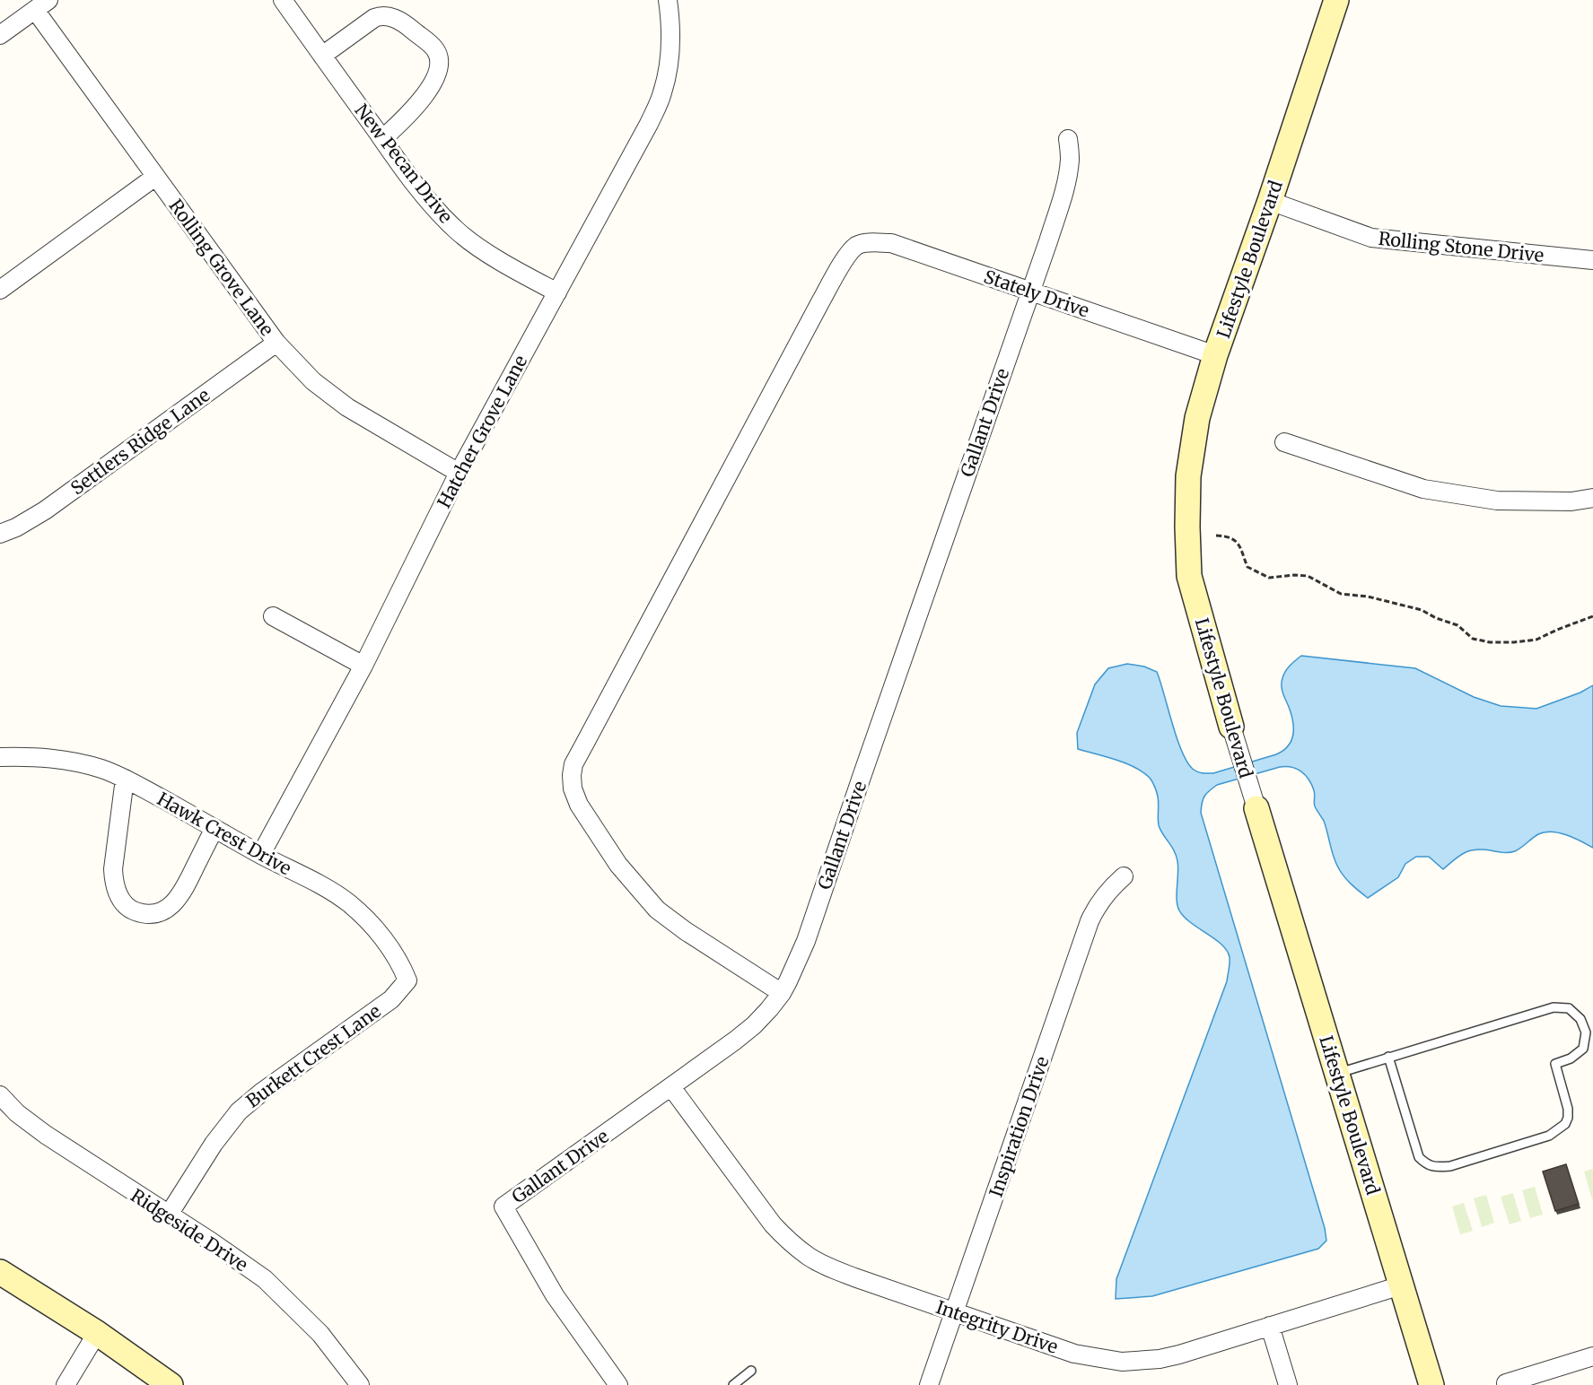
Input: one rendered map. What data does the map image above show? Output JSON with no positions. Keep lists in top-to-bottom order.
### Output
{
  "streets": {
    "street": [
      "New Pecan Drive",
      "Rolling Stone Drive",
      "Lifestyle Boulevard",
      "Rolling Grove Lane",
      "Stately Drive",
      "Gallant Drive",
      "Hatcher Grove Lane",
      "Settlers Ridge Lane",
      "Hawk Crest Drive",
      "Burkett Crest Lane",
      "Inspiration Drive",
      "Ridgeside Drive",
      "Integrity Drive"
    ]
  },
  "crossings": [
    ["New Pecan Drive", "Hatcher Grove Lane"],
    ["Rolling Stone Drive", "Lifestyle Boulevard"],
    ["Lifestyle Boulevard", "Stately Drive"],
    ["Lifestyle Boulevard", "Integrity Drive"],
    ["Rolling Grove Lane", "Hatcher Grove Lane"],
    ["Rolling Grove Lane", "Settlers Ridge Lane"],
    ["Stately Drive", "Gallant Drive"],
    ["Gallant Drive", "Integrity Drive"],
    ["Hatcher Grove Lane", "Hawk Crest Drive"],
    ["Hawk Crest Drive", "Burkett Crest Lane"],
    ["Burkett Crest Lane", "Ridgeside Drive"],
    ["Inspiration Drive", "Integrity Drive"]
  ]
}
